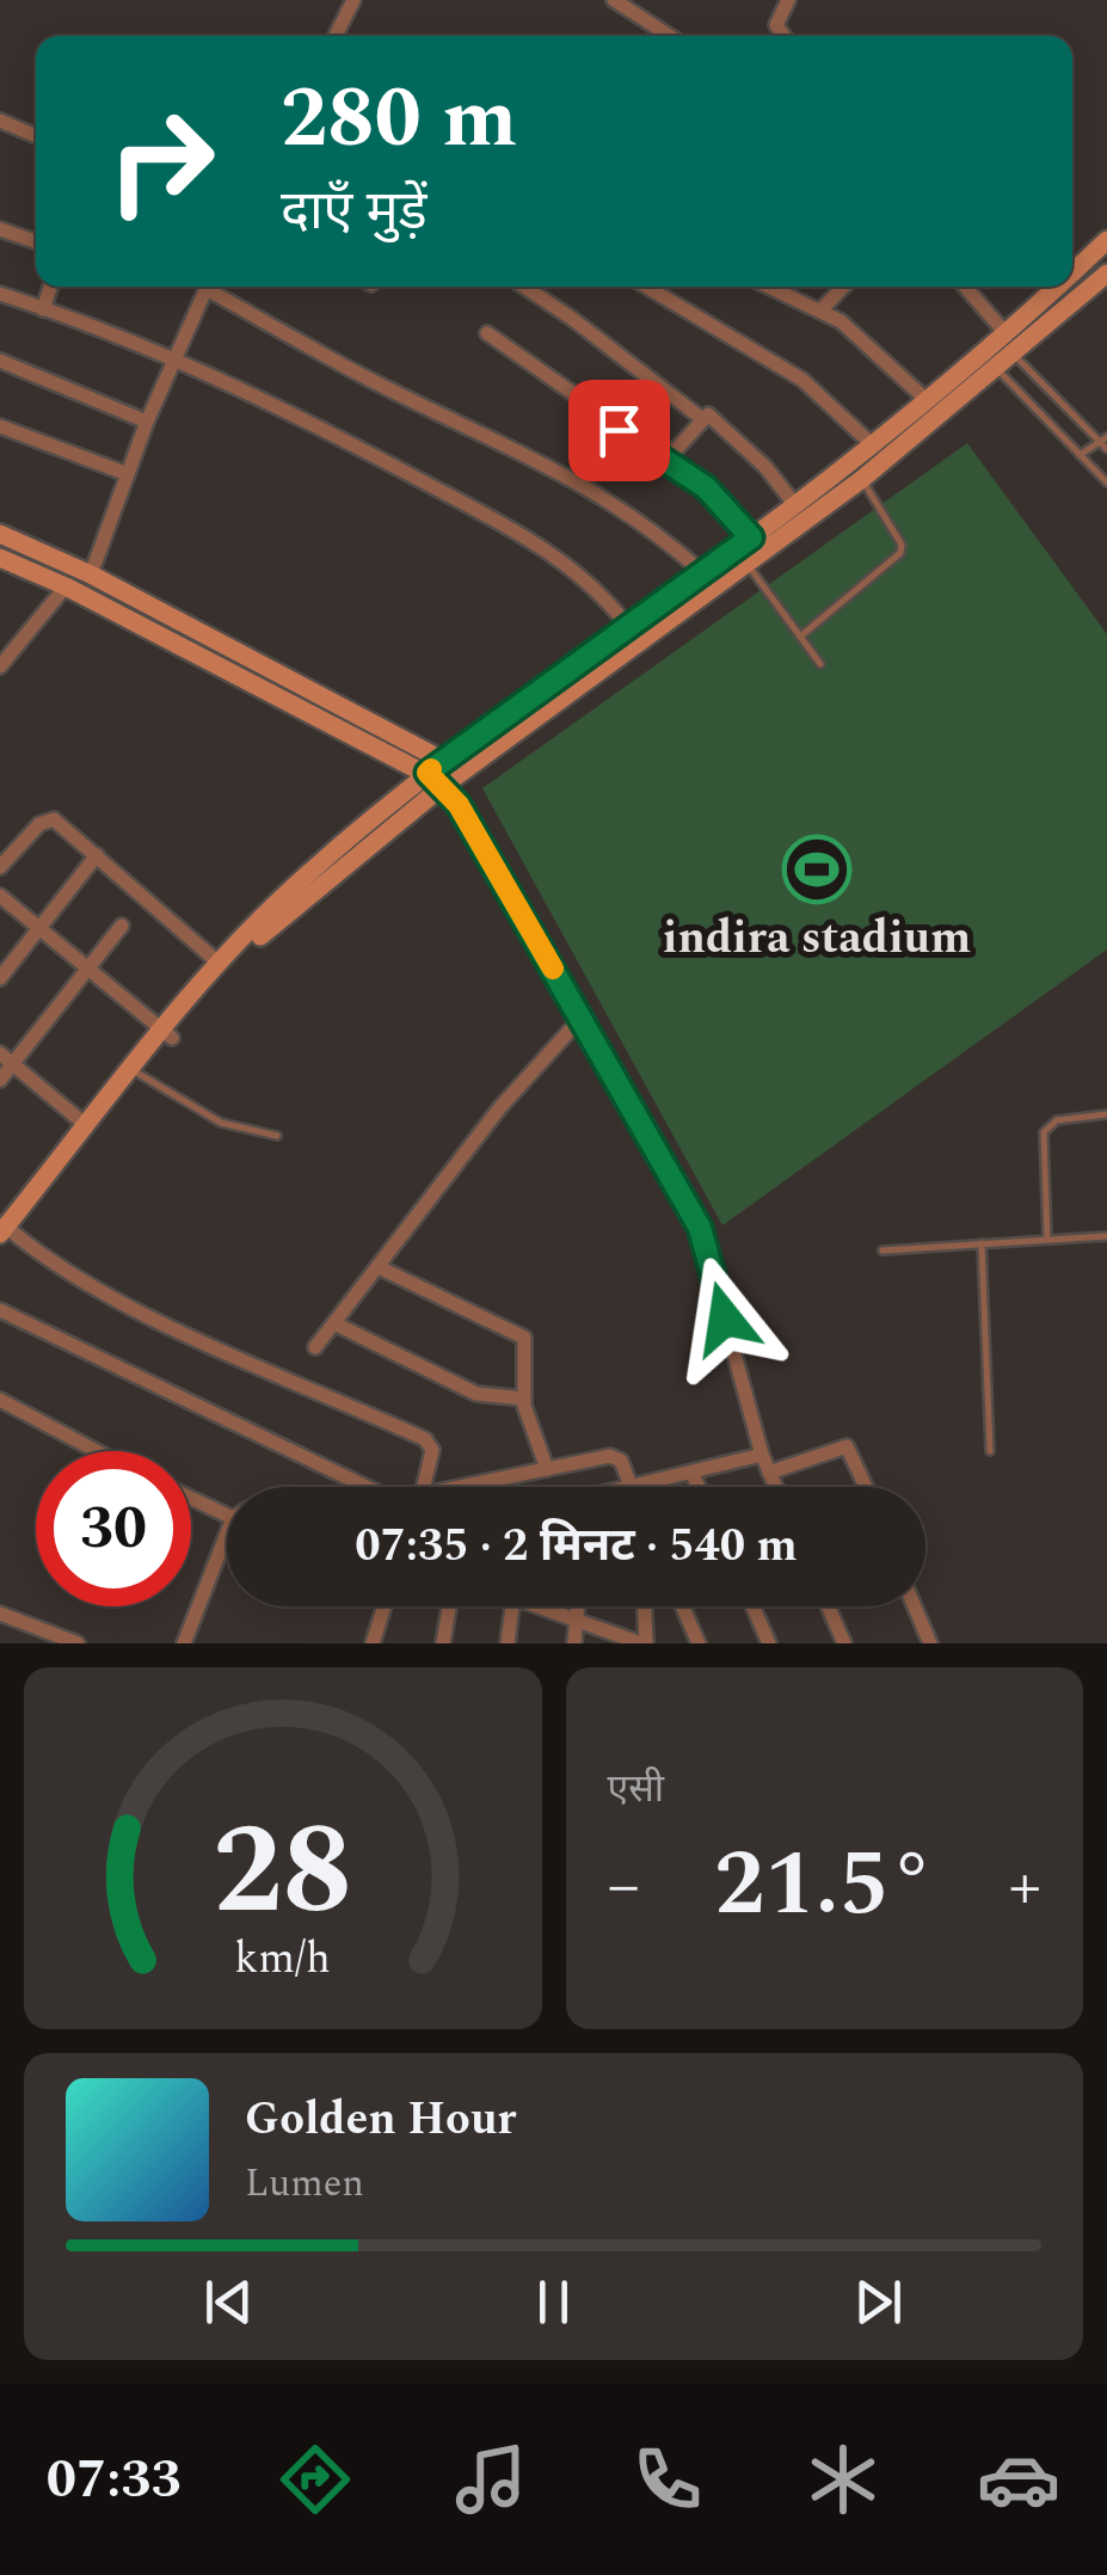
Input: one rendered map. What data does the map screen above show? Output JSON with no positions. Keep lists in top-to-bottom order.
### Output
{
  "places": {
    "sports": ["indira stadium"]
  },
  "page": {
    "turn": ["280 m", "दाएँ मुड़ें"],
    "limit": "30",
    "trip": "07:35 · 2 मिनट · 540 m",
    "tile": "एसी",
    "heat": ["−", "21.5°", "+"],
    "song": ["Golden Hour", "Lumen"],
    "tabs": "07:33",
    "gauge": ["28", "km/h"]
  }
}
